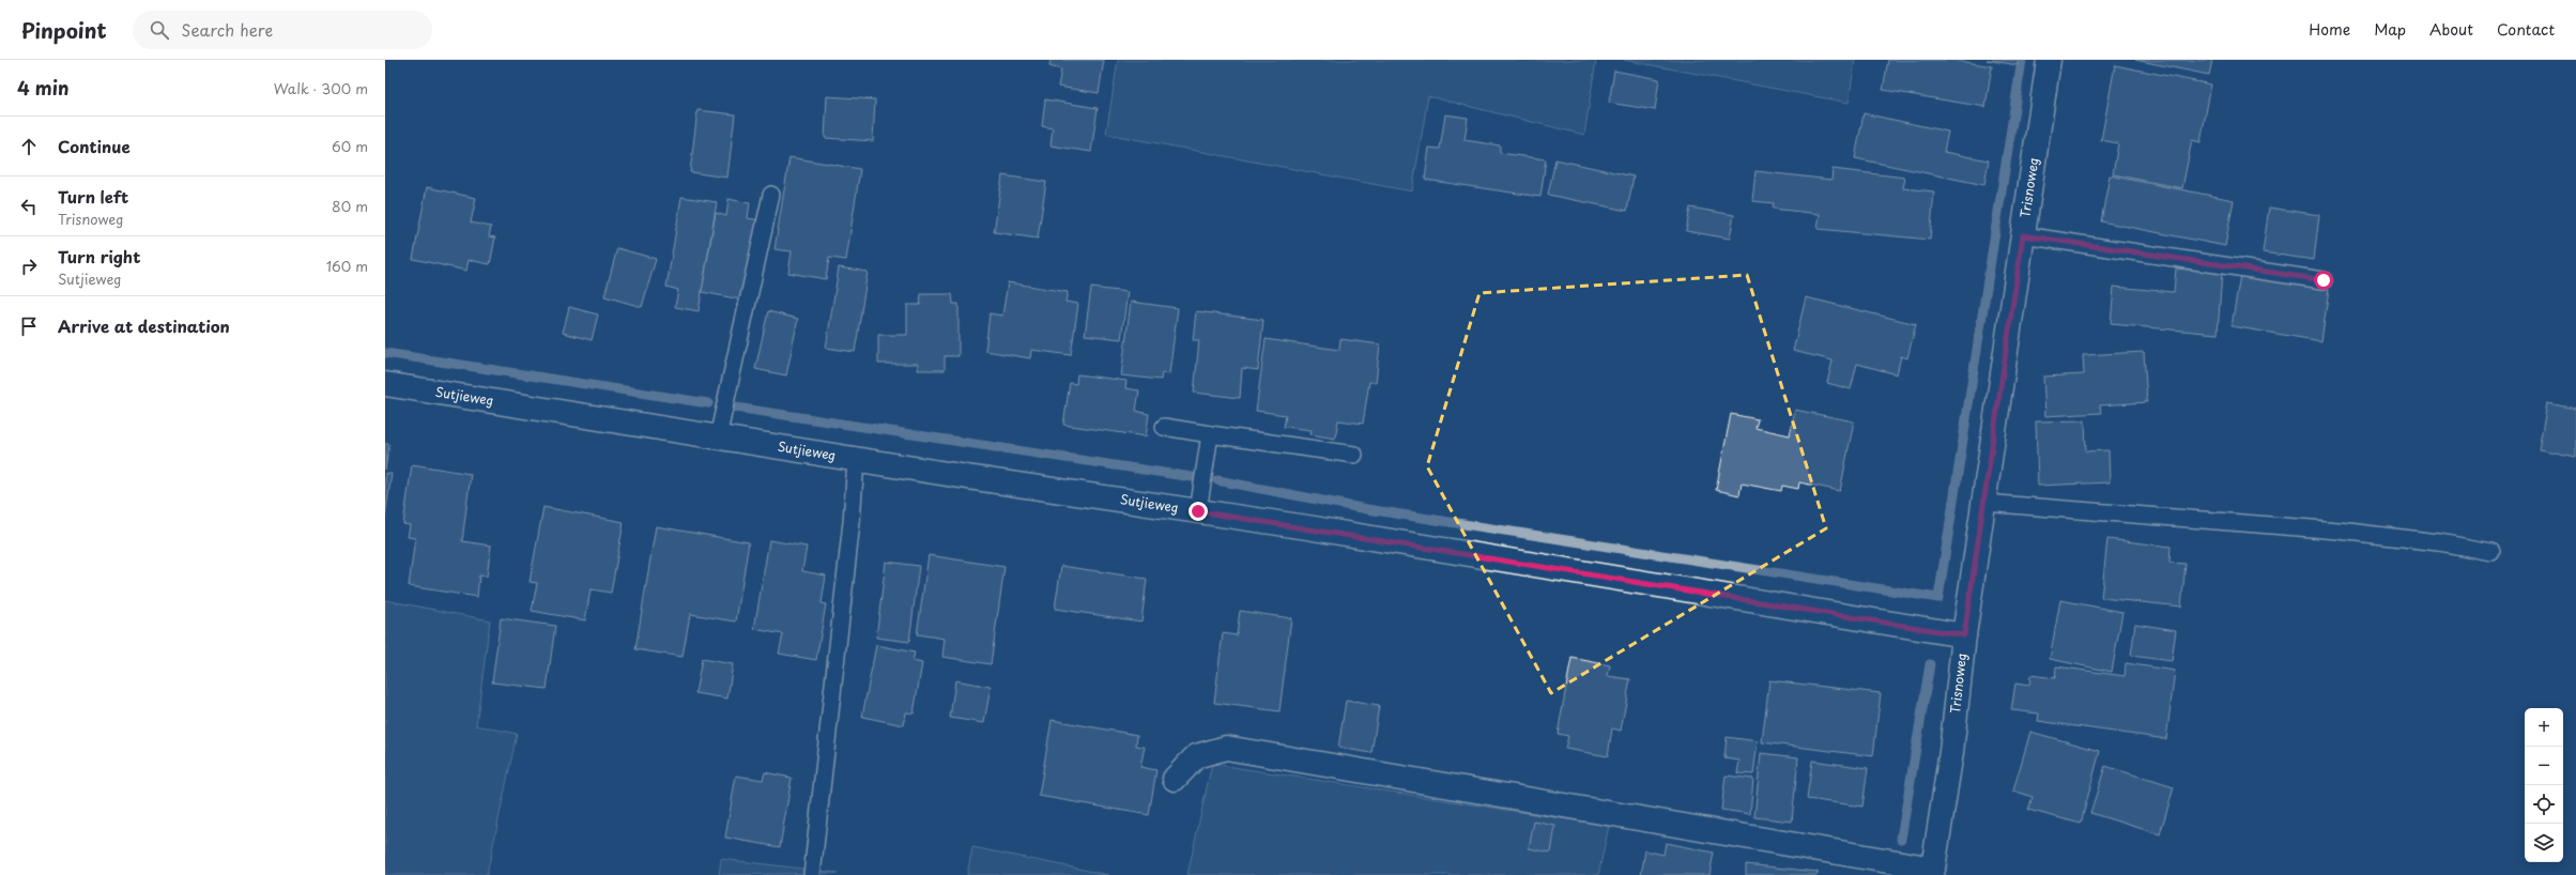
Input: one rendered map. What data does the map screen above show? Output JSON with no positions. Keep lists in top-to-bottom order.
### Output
{
  "streets": {
    "street": ["Trisnoweg", "Sutjieweg"]
  },
  "crossings": [
    ["Trisnoweg", "Sutjieweg"]
  ],
  "page": {
    "header": "Pinpoint",
    "search": "Search here",
    "nav": [
      "Home",
      "Map",
      "About",
      "Contact"
    ],
    "heading": ["4 min", "Walk · 300 m"],
    "list": [
      ["Continue", "60 m"],
      ["Turn left", "Trisnoweg", "80 m"],
      ["Turn right", "Sutjieweg", "160 m"],
      "Arrive at destination"
    ],
    "map_buttons": ["+", "−"]
  }
}
